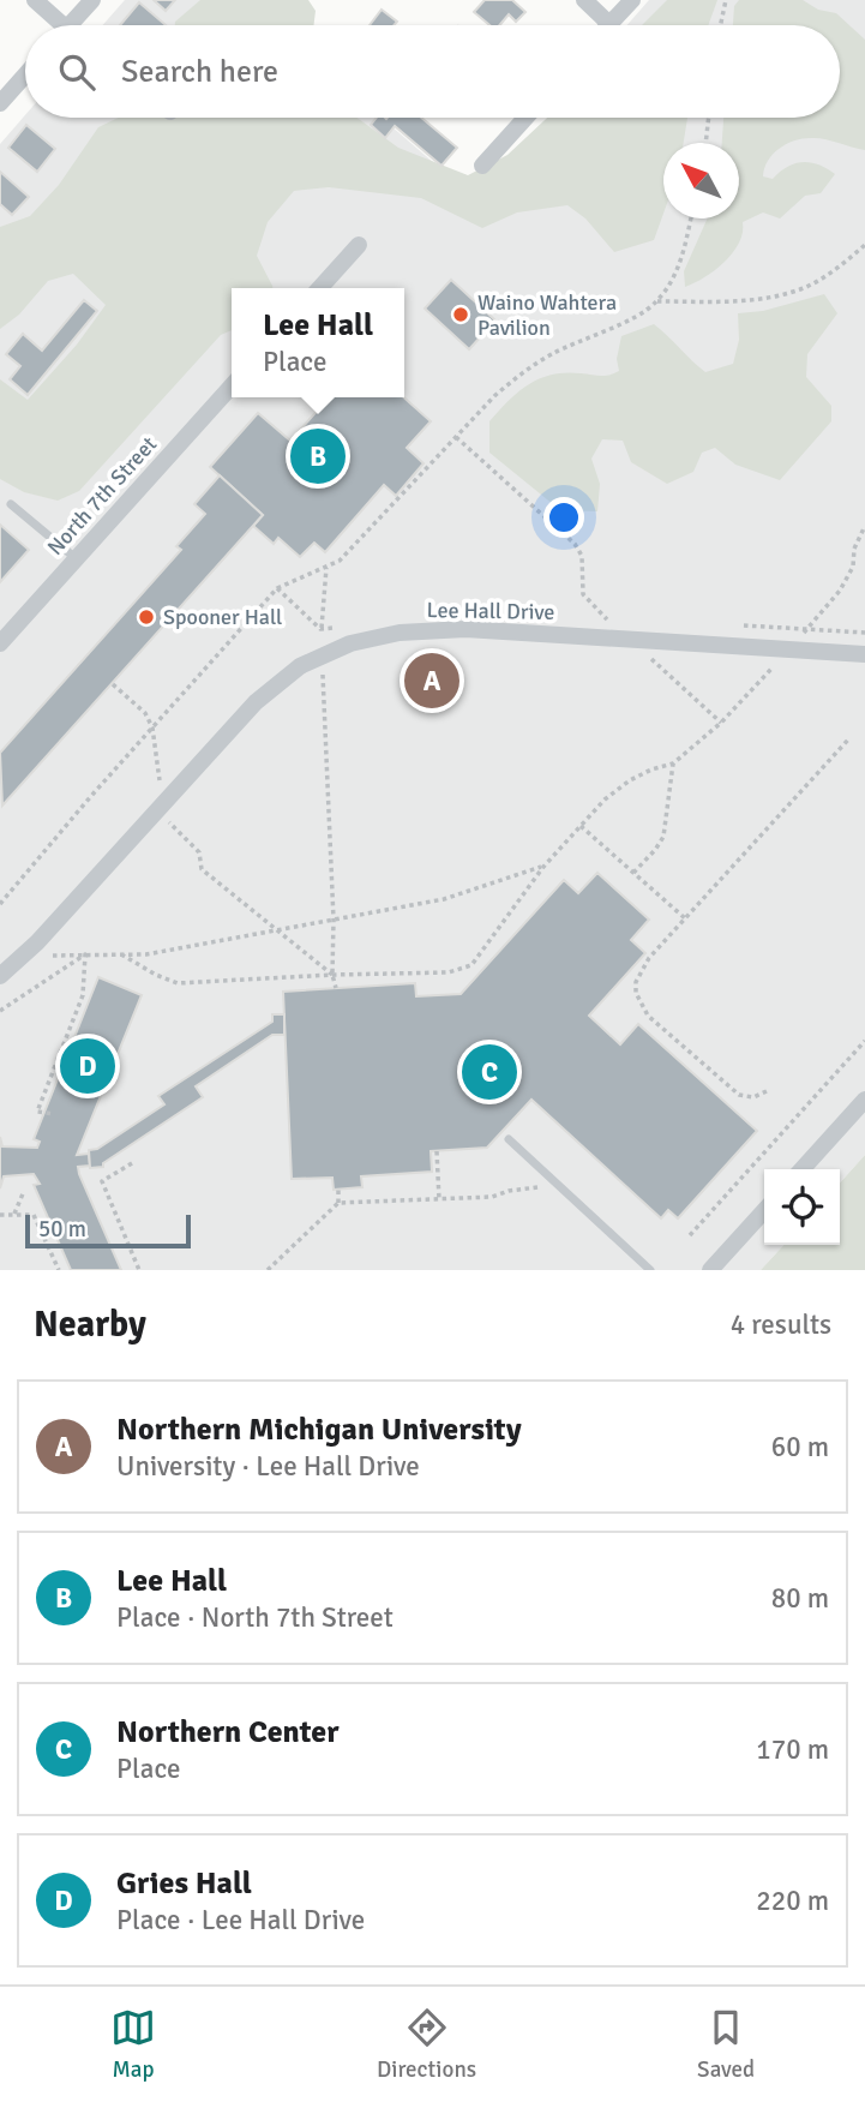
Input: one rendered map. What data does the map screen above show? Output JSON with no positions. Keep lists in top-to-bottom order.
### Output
{
  "streets": {
    "street": ["North 7th Street", "Lee Hall Drive"]
  },
  "places": ["Waino Wahtera Pavilion", "Spooner Hall"],
  "scale_bar": "50 m",
  "north": "top left",
  "page": {
    "search": "Search here",
    "popup": ["Lee Hall", "Place"],
    "pins": [
      "B",
      "A",
      "D",
      "C"
    ],
    "scale": "50 m",
    "heading": ["Nearby", "4 results"],
    "list": [
      {
        "mark": "A",
        "name": "Northern Michigan University",
        "note": "University · Lee Hall Drive",
        "value": "60 m"
      },
      {
        "mark": "B",
        "name": "Lee Hall",
        "note": "Place · North 7th Street",
        "value": "80 m"
      },
      {
        "mark": "C",
        "name": "Northern Center",
        "note": "Place",
        "value": "170 m"
      },
      {
        "mark": "D",
        "name": "Gries Hall",
        "note": "Place · Lee Hall Drive",
        "value": "220 m"
      }
    ],
    "nav": ["Map", "Directions", "Saved"]
  }
}
